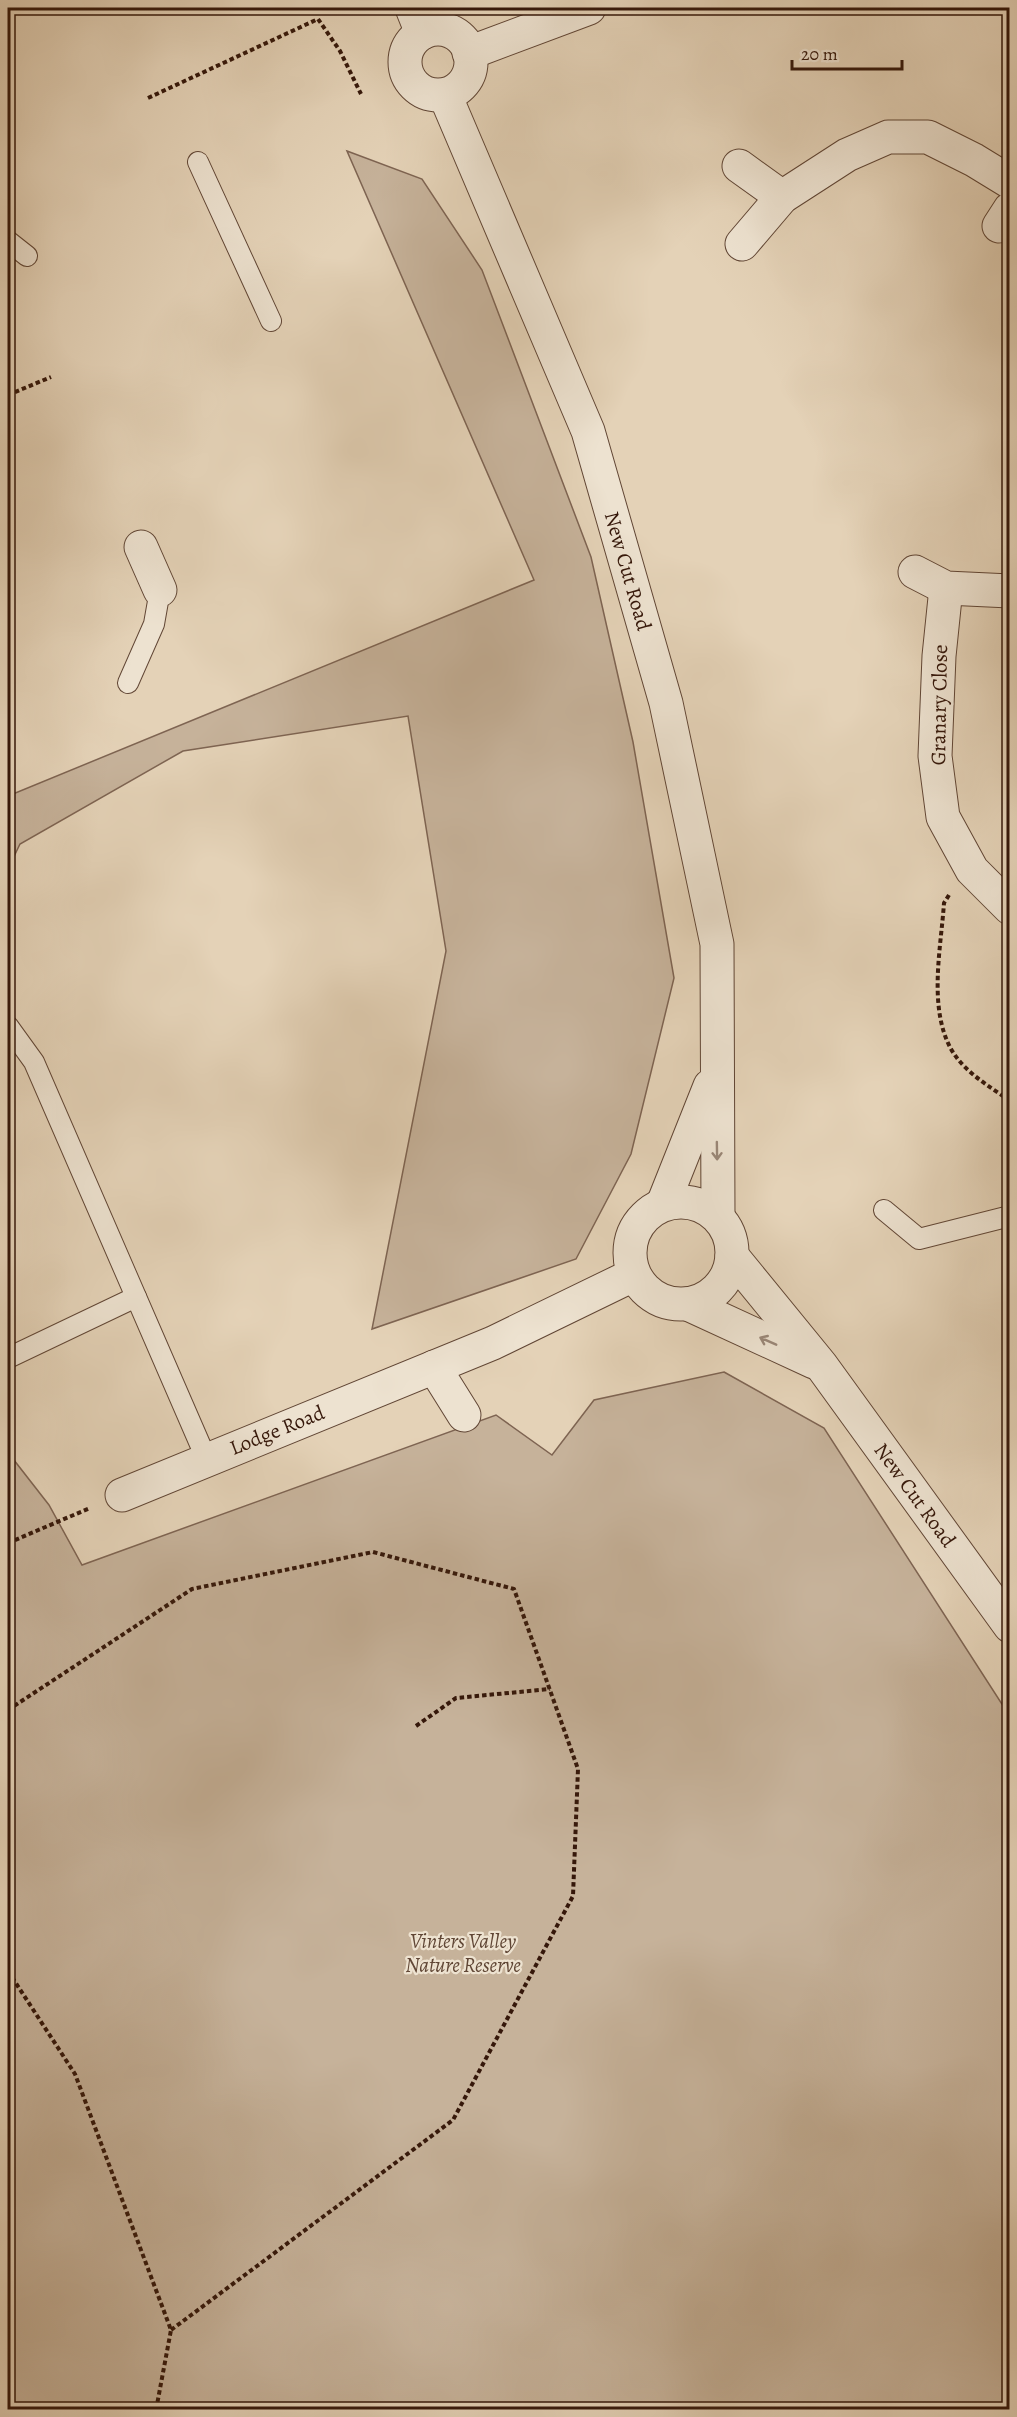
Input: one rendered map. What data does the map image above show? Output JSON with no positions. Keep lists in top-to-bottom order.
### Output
{
  "streets": {
    "street": ["New Cut Road", "Granary Close", "Lodge Road"]
  },
  "crossings": [
    ["New Cut Road", "Lodge Road"]
  ],
  "parks": ["Vinters Valley Nature Reserve"],
  "scale_bar": "20 m"
}
